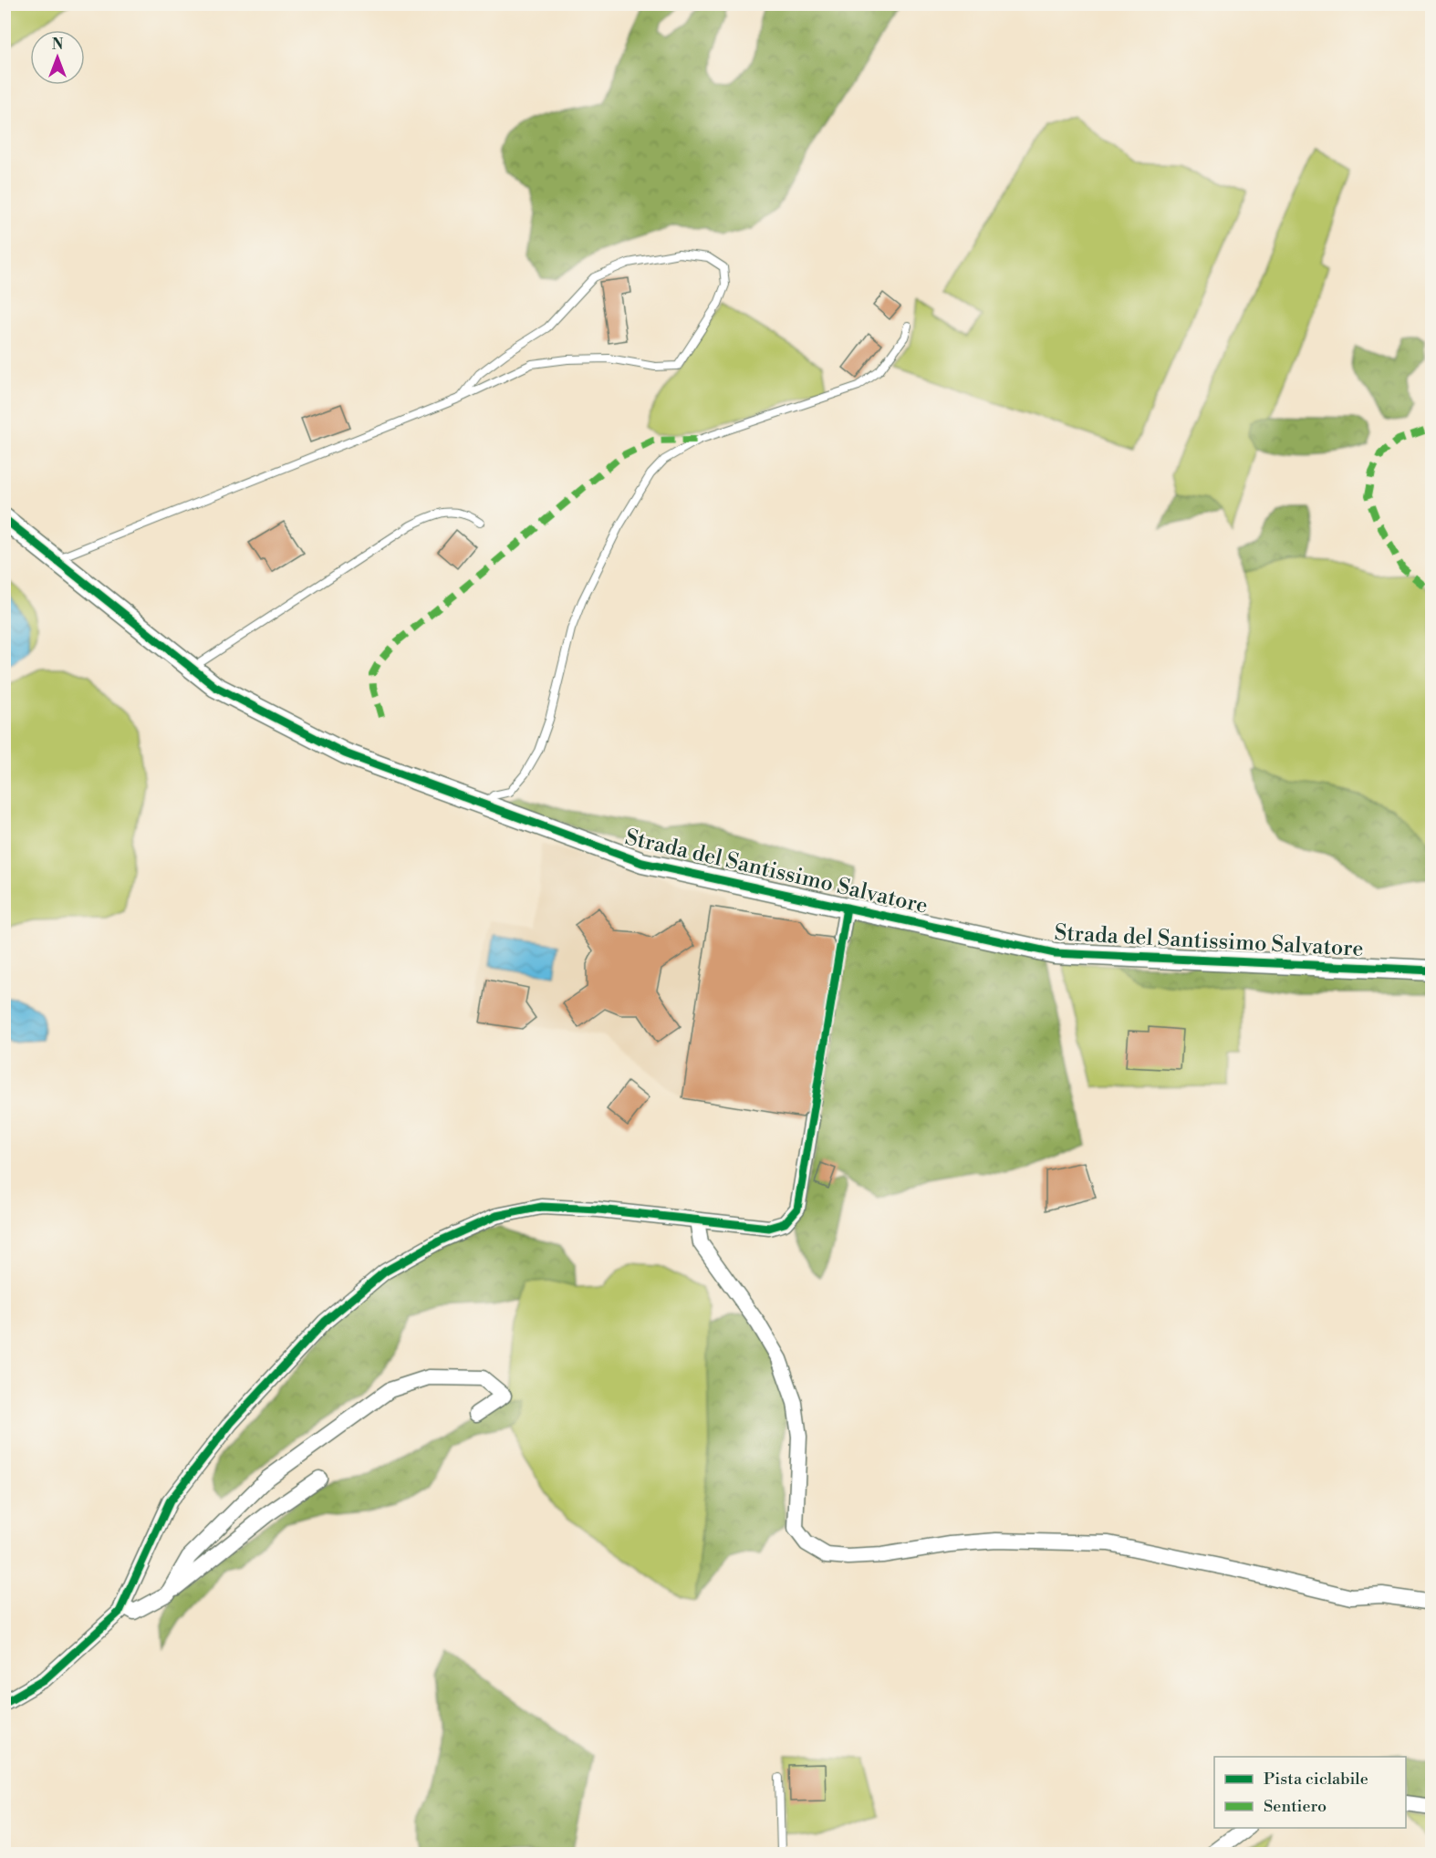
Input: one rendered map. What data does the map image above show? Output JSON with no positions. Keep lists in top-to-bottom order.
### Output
{
  "streets": {
    "street": ["Strada del Santissimo Salvatore"]
  },
  "legend": ["Pista ciclabile", "Sentiero"],
  "north": "top"
}
